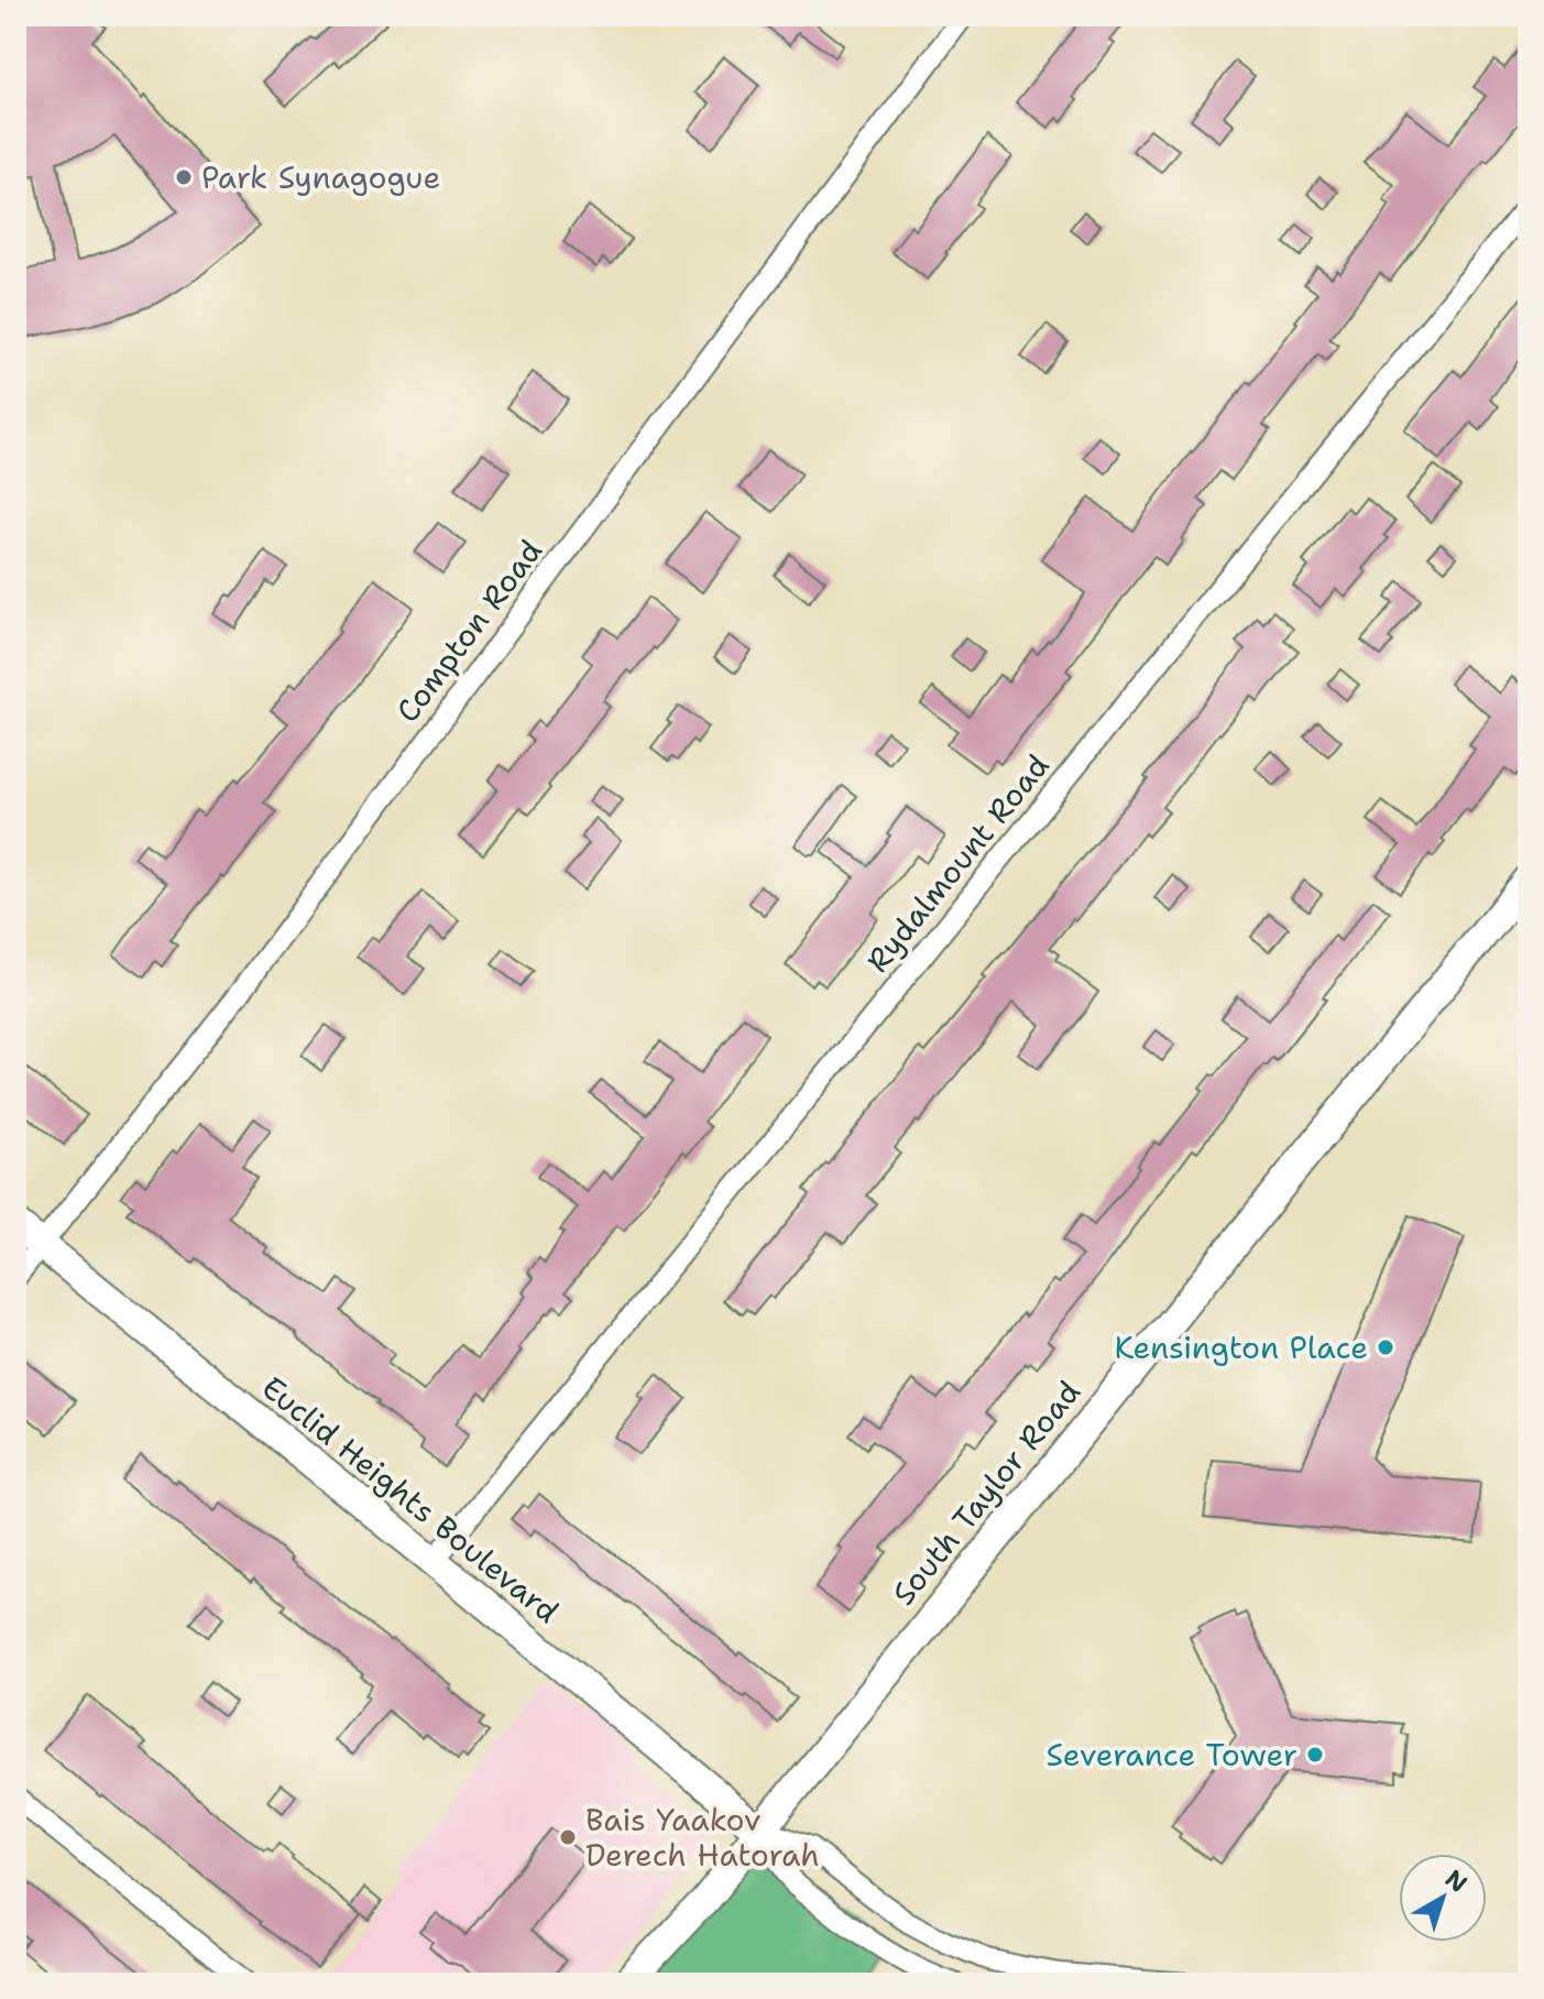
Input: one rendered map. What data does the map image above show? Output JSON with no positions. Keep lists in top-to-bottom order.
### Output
{
  "streets": {
    "main road": ["South Taylor Road", "Euclid Heights Boulevard"],
    "street": ["Compton Road", "Rydalmount Road"]
  },
  "crossings": [
    ["Compton Road", "Euclid Heights Boulevard"],
    ["Rydalmount Road", "Euclid Heights Boulevard"],
    ["South Taylor Road", "Euclid Heights Boulevard"]
  ],
  "places": [
    "Park Synagogue",
    "Kensington Place",
    "Severance Tower",
    "Bais Yaakov Derech Hatorah"
  ],
  "north": "top right"
}
